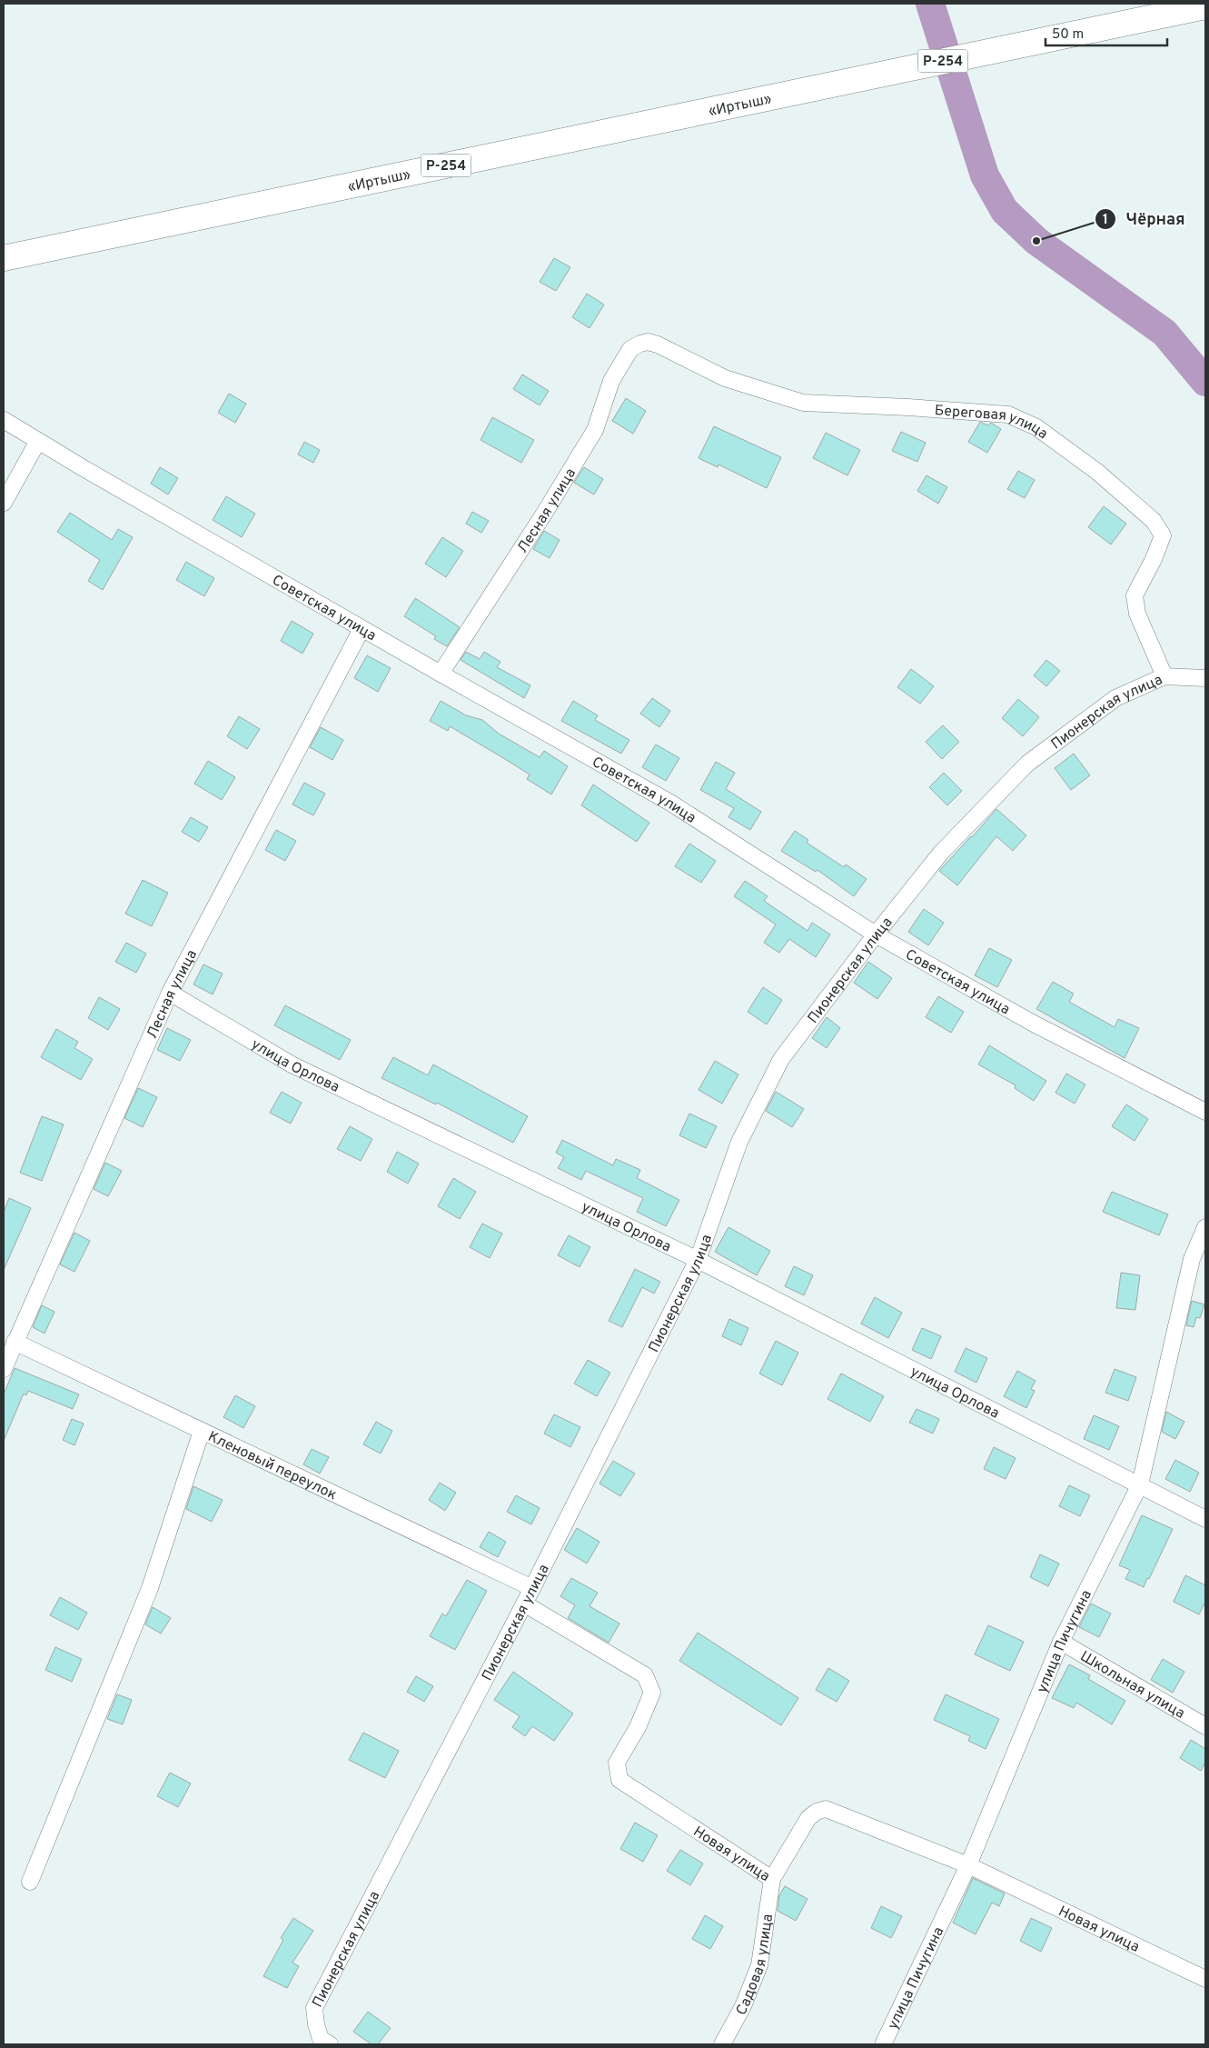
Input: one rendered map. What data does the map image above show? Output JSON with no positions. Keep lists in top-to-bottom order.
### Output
{
  "streets": {
    "highway": ["Р-254", "«Иртыш»"],
    "street": [
      "Береговая улица",
      "Лесная улица",
      "Советская улица",
      "Пионерская улица",
      "улица Орлова",
      "Кленовый переулок",
      "улица Пичугина",
      "Школьная улица",
      "Новая улица",
      "Садовая улица"
    ]
  },
  "crossings": [
    ["Береговая улица", "Лесная улица"],
    ["Береговая улица", "Пионерская улица"],
    ["Лесная улица", "Советская улица"],
    ["Лесная улица", "улица Орлова"],
    ["Лесная улица", "Кленовый переулок"],
    ["Советская улица", "Пионерская улица"],
    ["Пионерская улица", "улица Орлова"],
    ["Пионерская улица", "Кленовый переулок"],
    ["Пионерская улица", "Новая улица"],
    ["улица Орлова", "улица Пичугина"],
    ["улица Пичугина", "Школьная улица"],
    ["улица Пичугина", "Новая улица"],
    ["Новая улица", "Садовая улица"]
  ],
  "places": ["Чёрная"],
  "scale_bar": "50 m"
}
